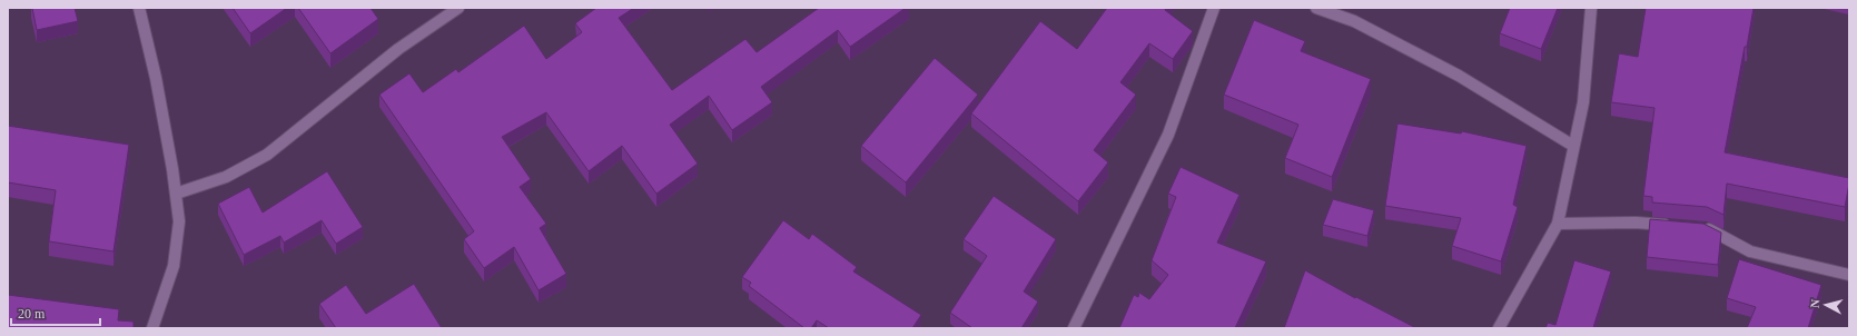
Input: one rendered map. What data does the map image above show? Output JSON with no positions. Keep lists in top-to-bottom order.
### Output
{
  "scale_bar": "20 m",
  "north": "left"
}
